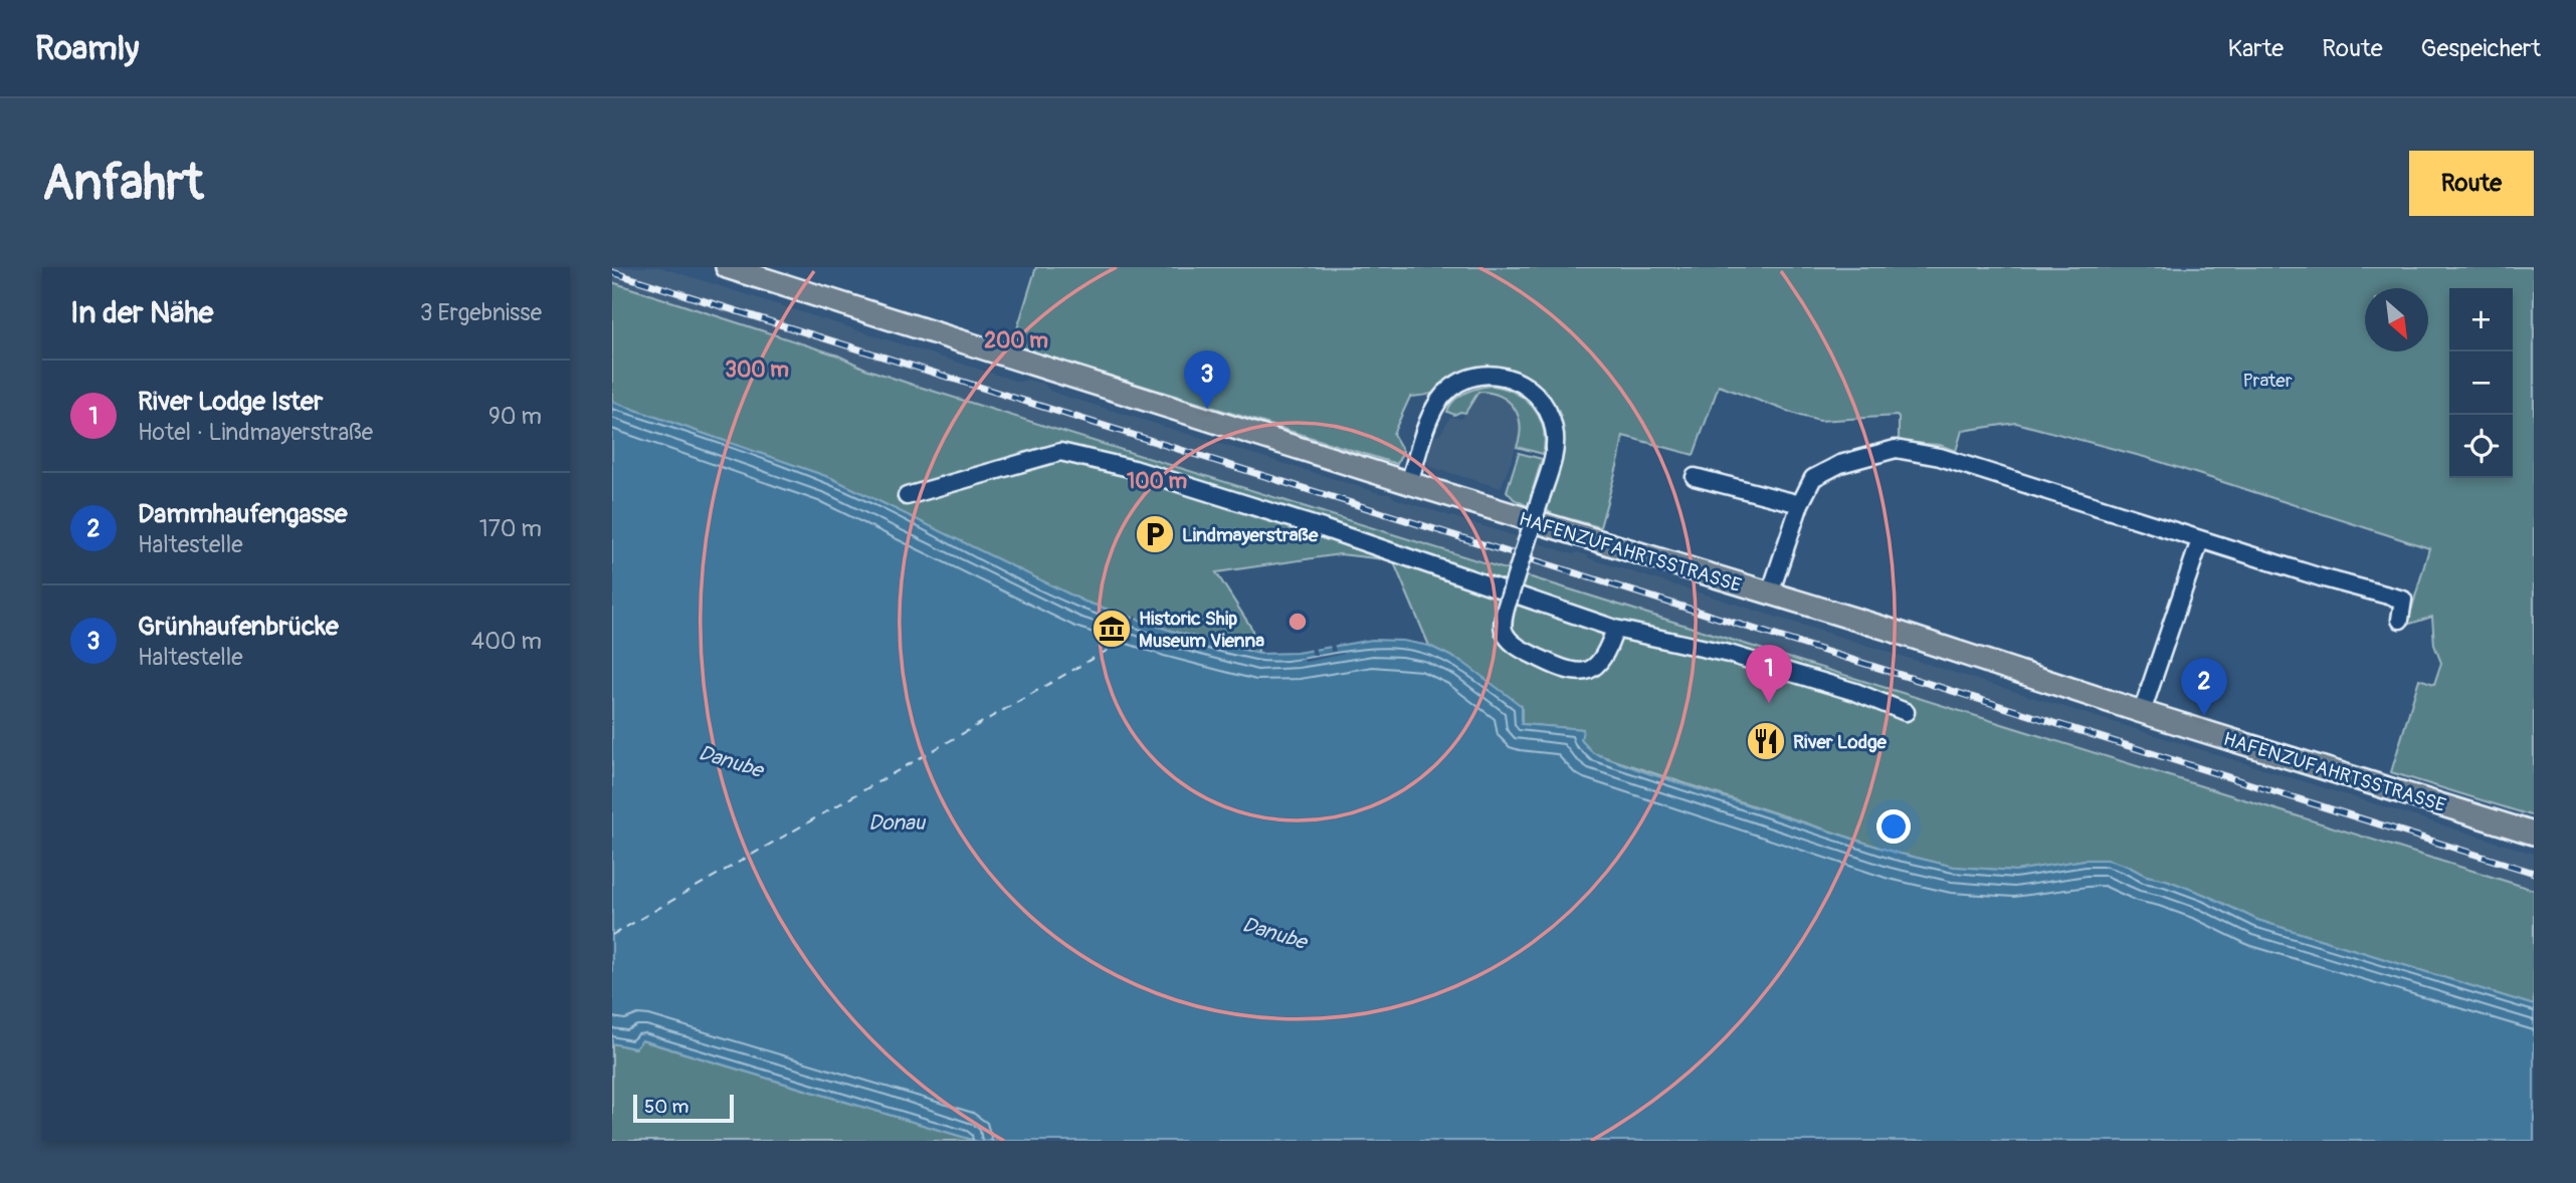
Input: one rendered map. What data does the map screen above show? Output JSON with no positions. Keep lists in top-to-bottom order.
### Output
{
  "streets": {
    "main road": ["HAFENZUFAHRTSSTRASSE"]
  },
  "water": ["Danube", "Donau"],
  "parks": ["Prater"],
  "places": {
    "parking": ["Lindmayerstraße"],
    "museum": ["Historic Ship Museum Vienna"],
    "restaurant": ["River Lodge"]
  },
  "scale_bar": "50 m",
  "north": "bottom right",
  "page": {
    "header": "Roamly",
    "nav": ["Karte", "Route", "Gespeichert"],
    "buttons": "Route",
    "title": "Anfahrt",
    "heading": ["In der Nähe", "3 Ergebnisse"],
    "map_buttons": ["+", "−"],
    "pins": ["3", "1", "2"],
    "list": [
      {
        "mark": "1",
        "name": "River Lodge Ister",
        "note": "Hotel · Lindmayerstraße",
        "value": "90 m"
      },
      {
        "mark": "2",
        "name": "Dammhaufengasse",
        "note": "Haltestelle",
        "value": "170 m"
      },
      {
        "mark": "3",
        "name": "Grünhaufenbrücke",
        "note": "Haltestelle",
        "value": "400 m"
      }
    ],
    "scale": "50 m"
  },
  "rings": ["200 m", "300 m", "100 m"]
}
